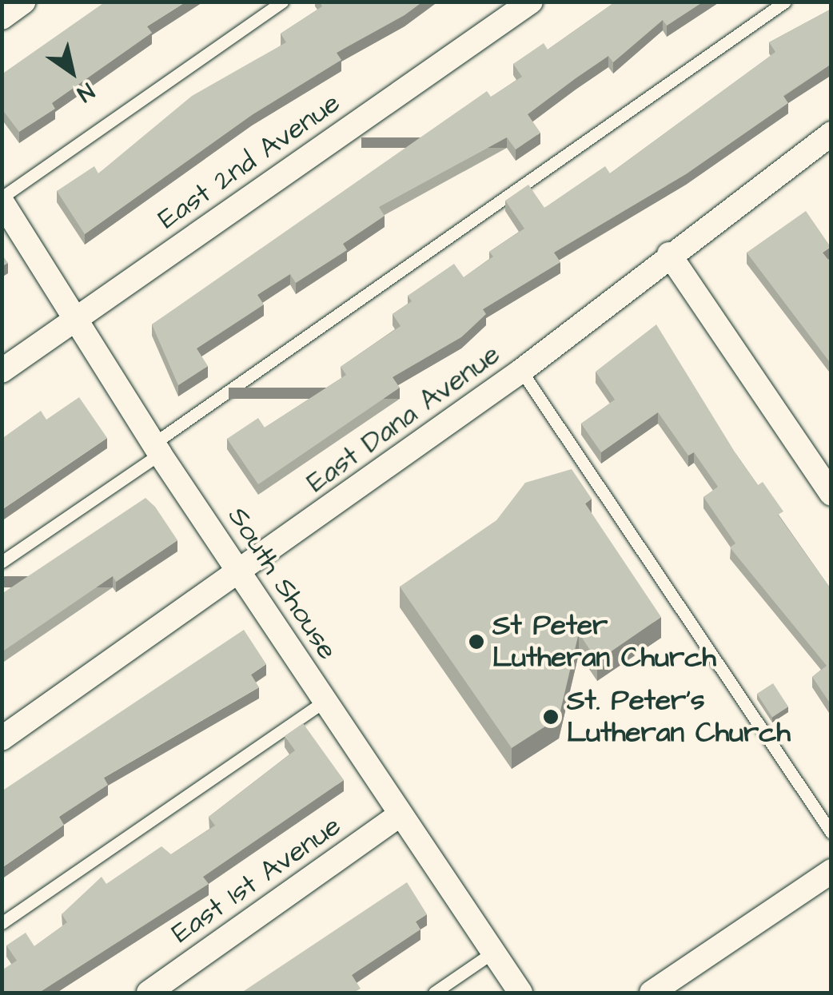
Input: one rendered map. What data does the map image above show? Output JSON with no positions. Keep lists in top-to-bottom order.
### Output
{
  "streets": {
    "street": [
      "East 2nd Avenue",
      "East Dana Avenue",
      "South Shouse",
      "East 1st Avenue"
    ]
  },
  "crossings": [
    ["East 2nd Avenue", "South Shouse"],
    ["East Dana Avenue", "South Shouse"],
    ["South Shouse", "East 1st Avenue"]
  ],
  "places": ["St Peter Lutheran Church", "St. Peter's Lutheran Church"],
  "north": "bottom right"
}
